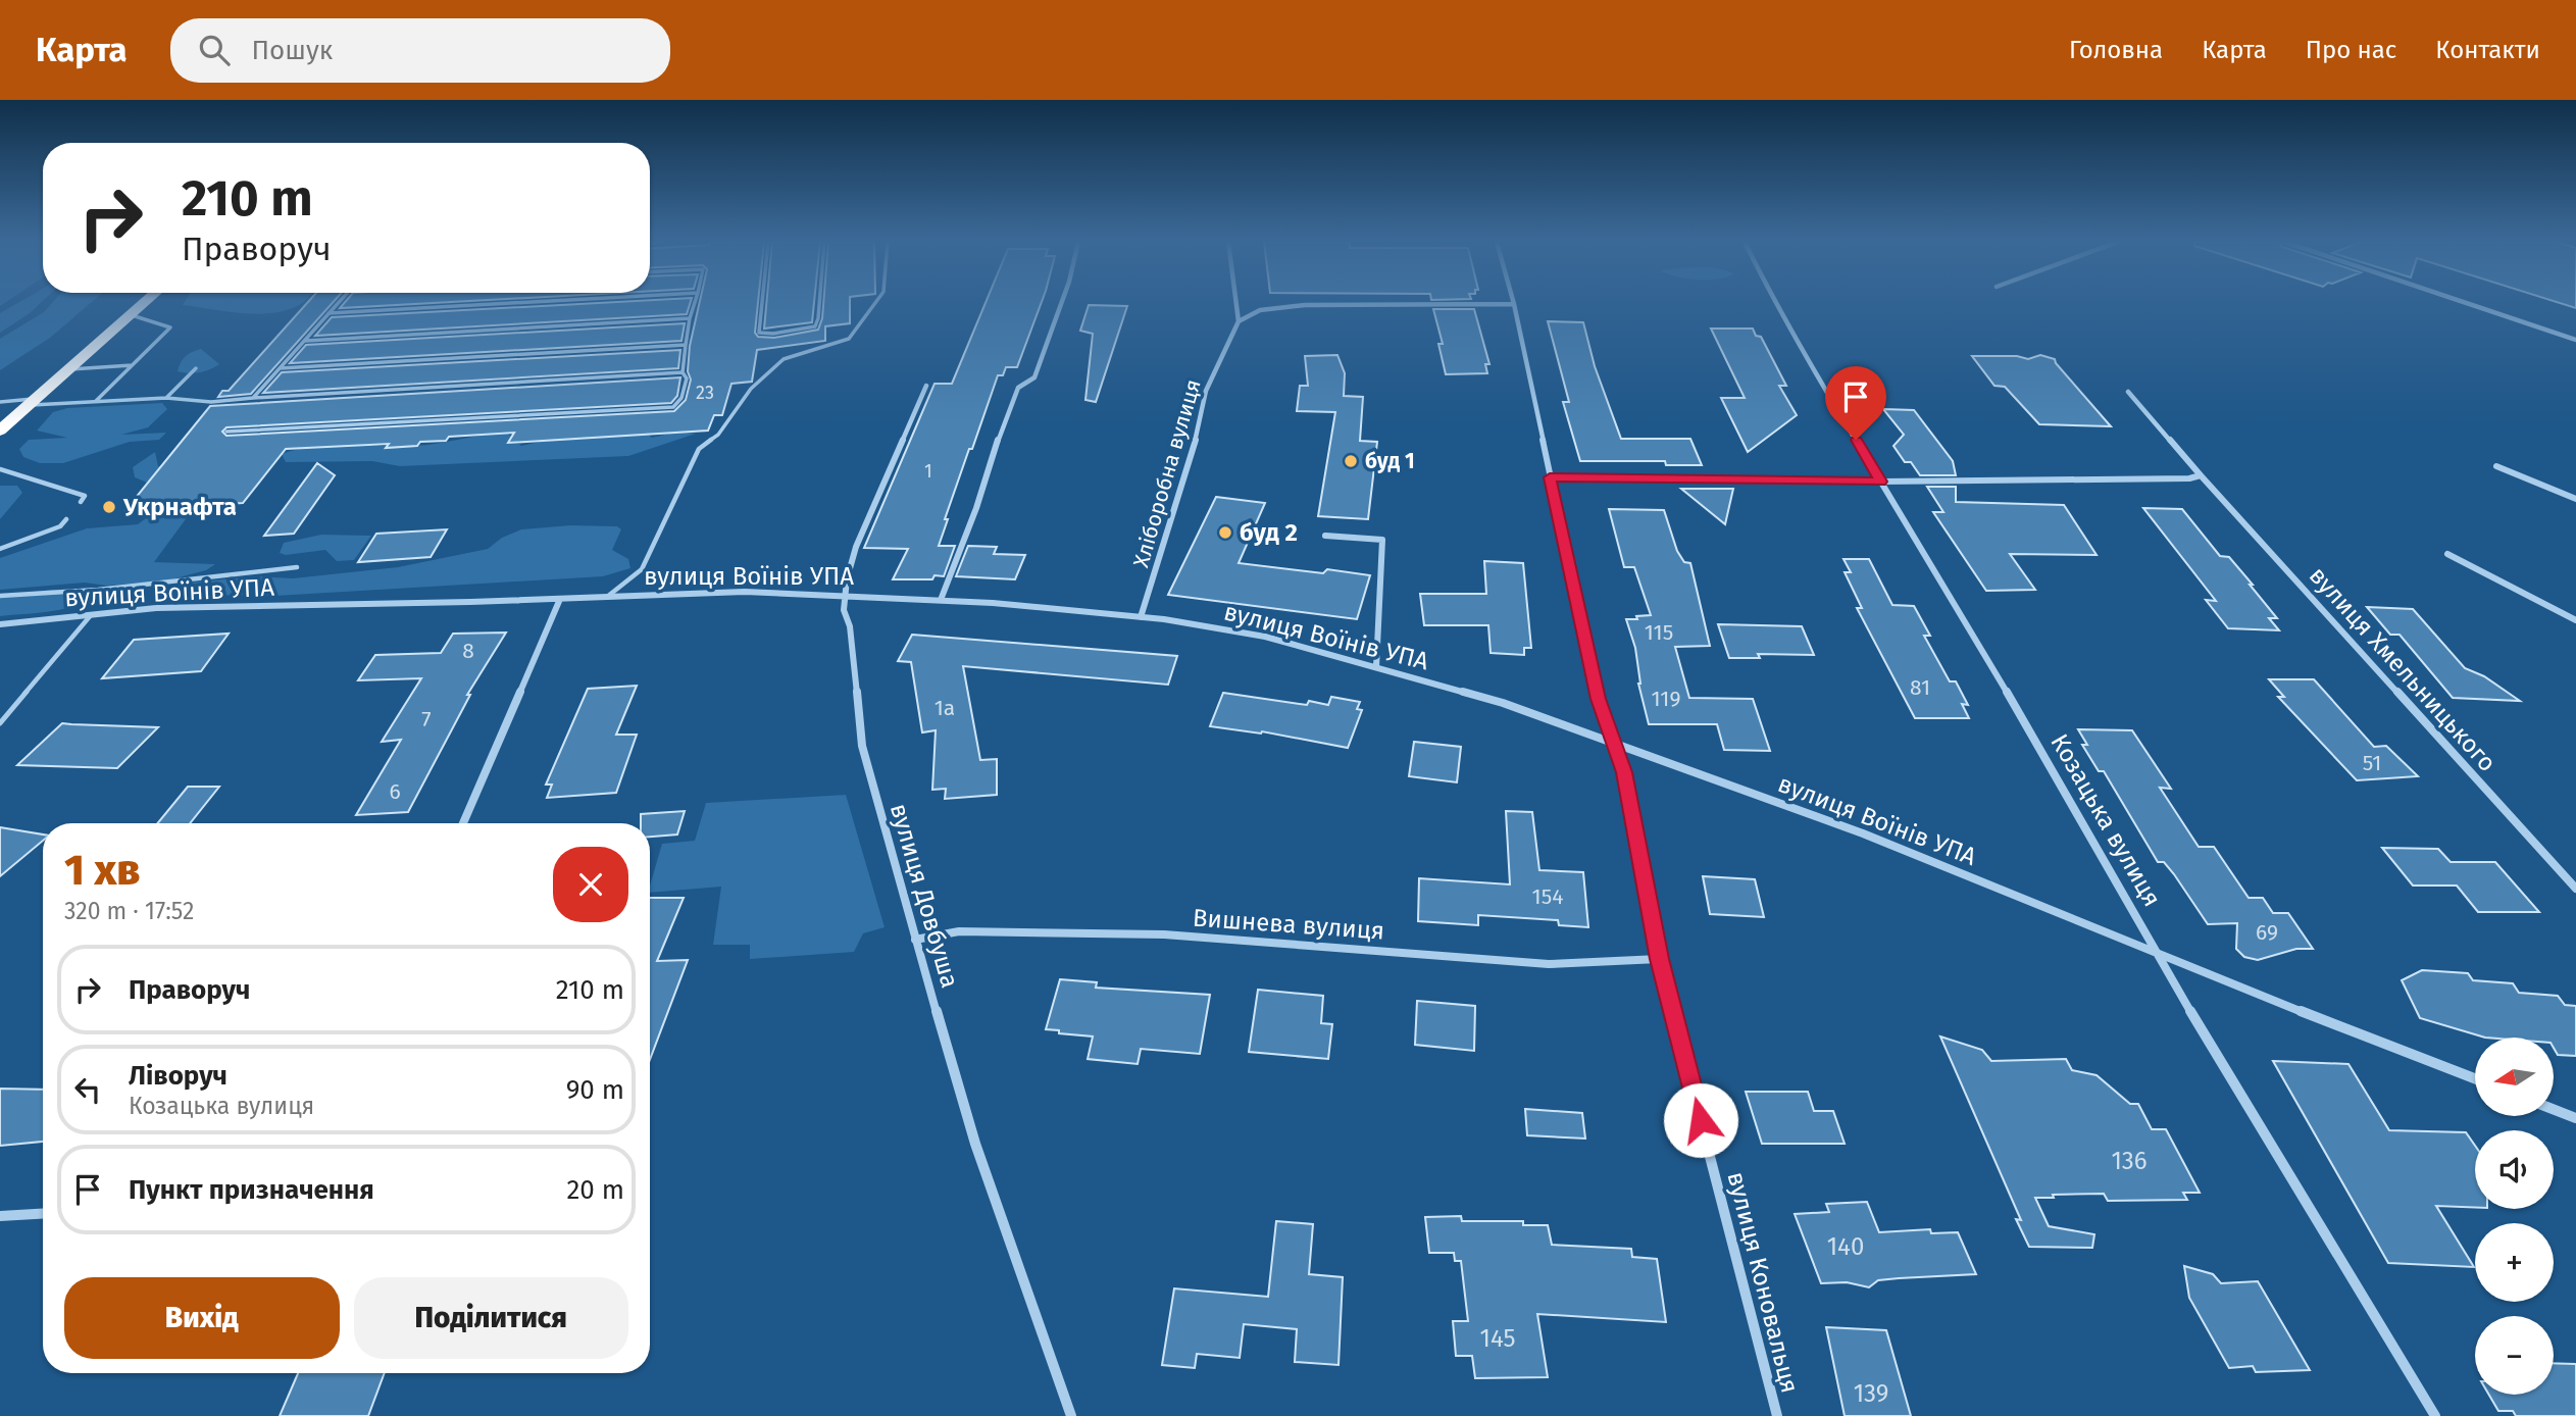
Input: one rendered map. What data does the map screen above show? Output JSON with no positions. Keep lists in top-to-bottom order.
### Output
{
  "streets": {
    "street": [
      "Хліборобна вулиця",
      "вулиця Воїнів УПА",
      "вулиця Хмельницького",
      "Козацька вулиця",
      "вулиця Довбуша",
      "Вишнева вулиця",
      "вулиця Коновальця"
    ]
  },
  "crossings": [
    ["Хліборобна вулиця", "вулиця Воїнів УПА"],
    ["вулиця Воїнів УПА", "Козацька вулиця"],
    ["вулиця Воїнів УПА", "вулиця Довбуша"],
    ["вулиця Воїнів УПА", "вулиця Коновальця"],
    ["вулиця Довбуша", "Вишнева вулиця"],
    ["Вишнева вулиця", "вулиця Коновальця"]
  ],
  "places": ["буд 1", "Укрнафта", "буд 2"],
  "house_numbers": [
    "23",
    "1",
    "115",
    "8",
    "81",
    "119",
    "1а",
    "7",
    "51",
    "6",
    "154",
    "69",
    "136",
    "140",
    "145",
    "139"
  ],
  "north": "left",
  "page": {
    "header": "Карта",
    "search": "Пошук",
    "nav": [
      "Головна",
      "Карта",
      "Про нас",
      "Контакти"
    ],
    "turn": ["210 m", "Праворуч"],
    "heading": ["1 хв", "320 m · 17:52"],
    "list": [
      {
        "name": "Праворуч",
        "value": "210 m"
      },
      {
        "name": "Ліворуч",
        "note": "Козацька вулиця",
        "value": "90 m"
      },
      {
        "name": "Пункт призначення",
        "value": "20 m"
      }
    ],
    "map_buttons": ["+", "−"],
    "buttons": ["Вихід", "Поділитися"]
  }
}
